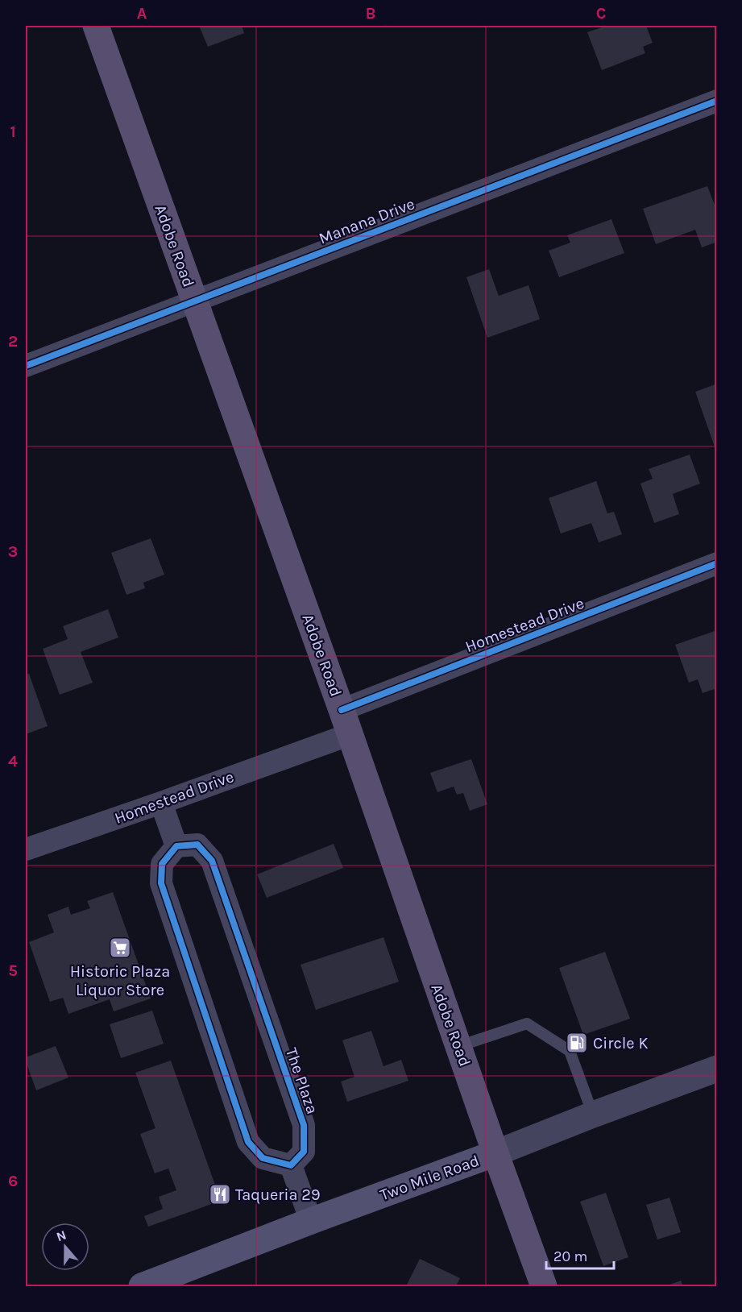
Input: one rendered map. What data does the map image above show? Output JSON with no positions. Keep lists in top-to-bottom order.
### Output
{
  "streets": {
    "main road": ["Adobe Road", "Two Mile Road"],
    "street": ["Manana Drive", "Homestead Drive", "The Plaza"]
  },
  "crossings": [
    ["Manana Drive", "Adobe Road"],
    ["Adobe Road", "Homestead Drive"],
    ["Adobe Road", "Two Mile Road"]
  ],
  "places": {
    "supermarket": ["Historic Plaza Liquor Store"],
    "fuel station": ["Circle K"],
    "restaurant": ["Taqueria 29"]
  },
  "scale_bar": "20 m",
  "north": "top",
  "grid": {
    "columns": ["A", "B", "C"],
    "rows": [
      "1",
      "2",
      "3",
      "4",
      "5",
      "6"
    ]
  }
}
